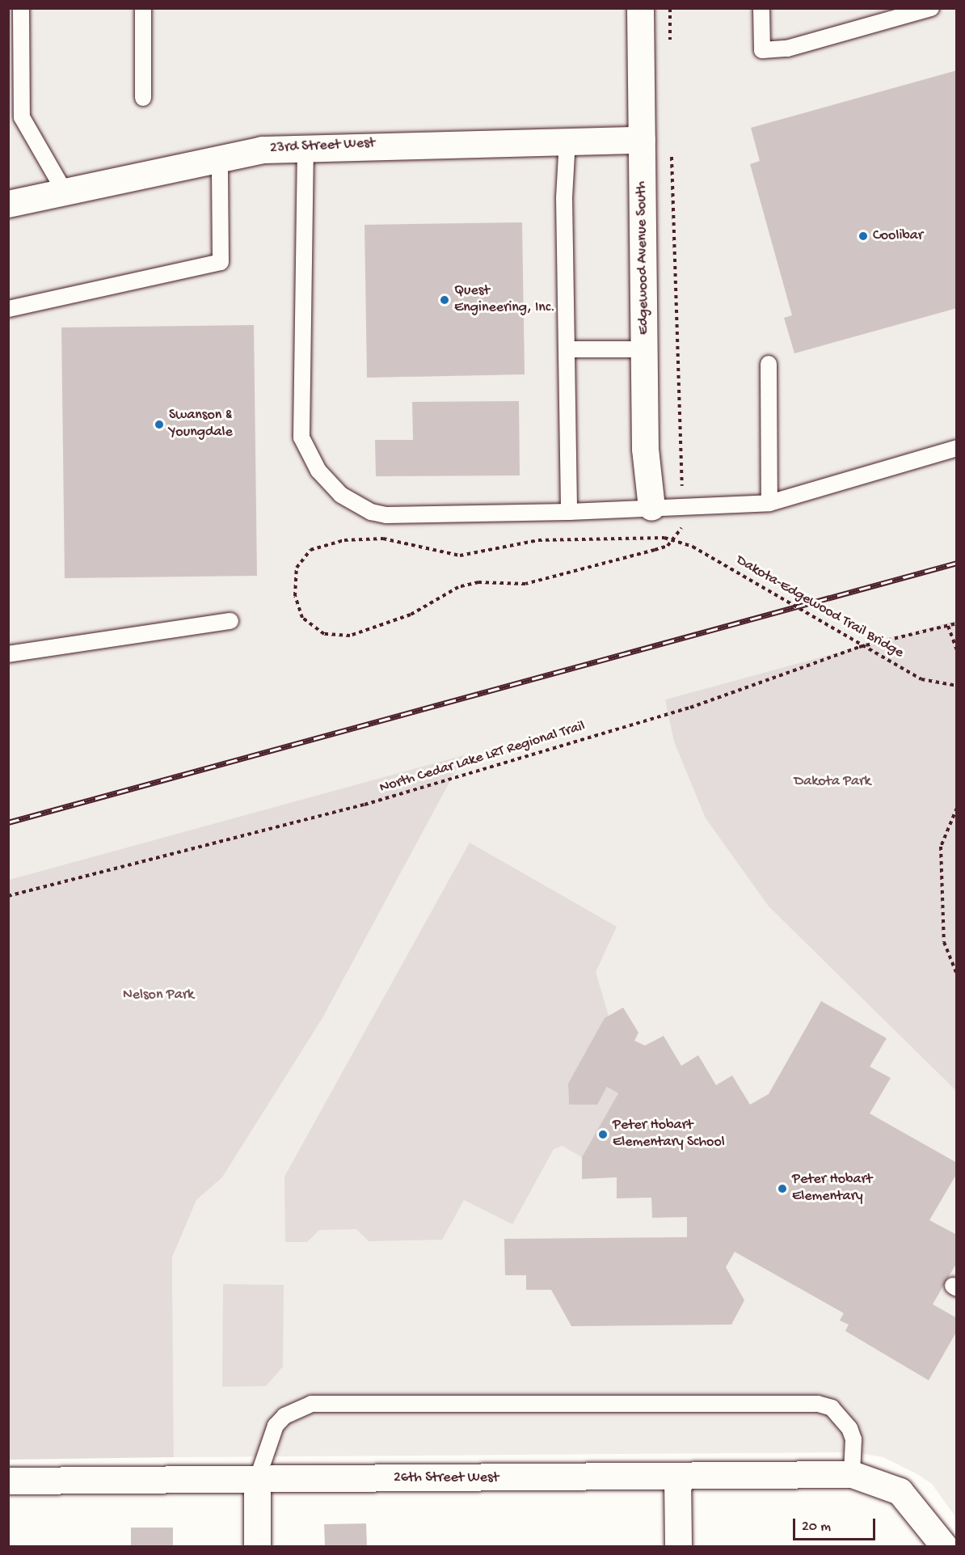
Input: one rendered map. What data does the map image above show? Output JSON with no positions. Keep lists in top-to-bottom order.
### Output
{
  "streets": {
    "street": ["23rd Street West", "Edgewood Avenue South", "26th Street West"],
    "path": ["Dakota-Edgewood Trail Bridge", "North Cedar Lake LRT Regional Trail"]
  },
  "crossings": [
    ["23rd Street West", "Edgewood Avenue South"]
  ],
  "parks": ["Dakota Park", "Nelson Park"],
  "places": [
    "Coolibar",
    "Quest Engineering, Inc.",
    "Swanson & Youngdale",
    "Peter Hobart Elementary School",
    "Peter Hobart Elementary"
  ],
  "scale_bar": "20 m"
}
